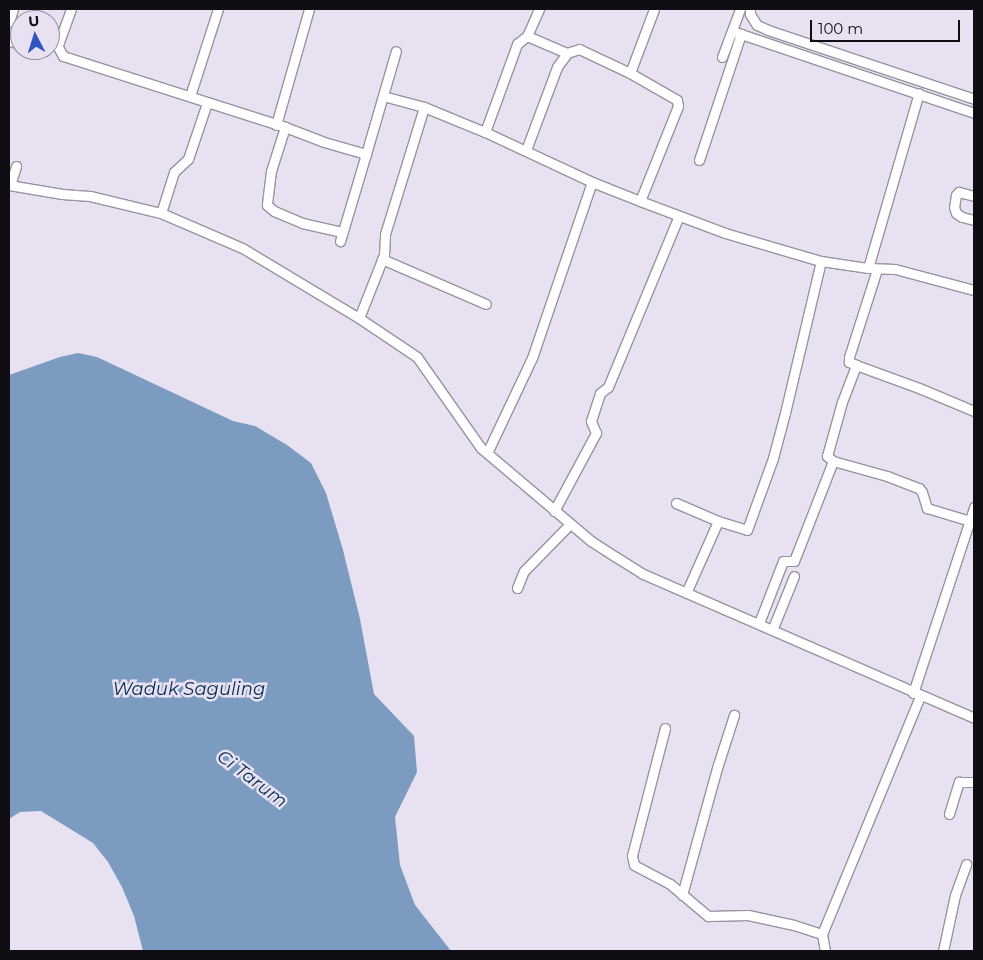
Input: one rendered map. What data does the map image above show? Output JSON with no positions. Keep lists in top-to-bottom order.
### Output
{
  "water": ["Waduk Saguling", "Ci Tarum"],
  "scale_bar": "100 m",
  "north": "top"
}
